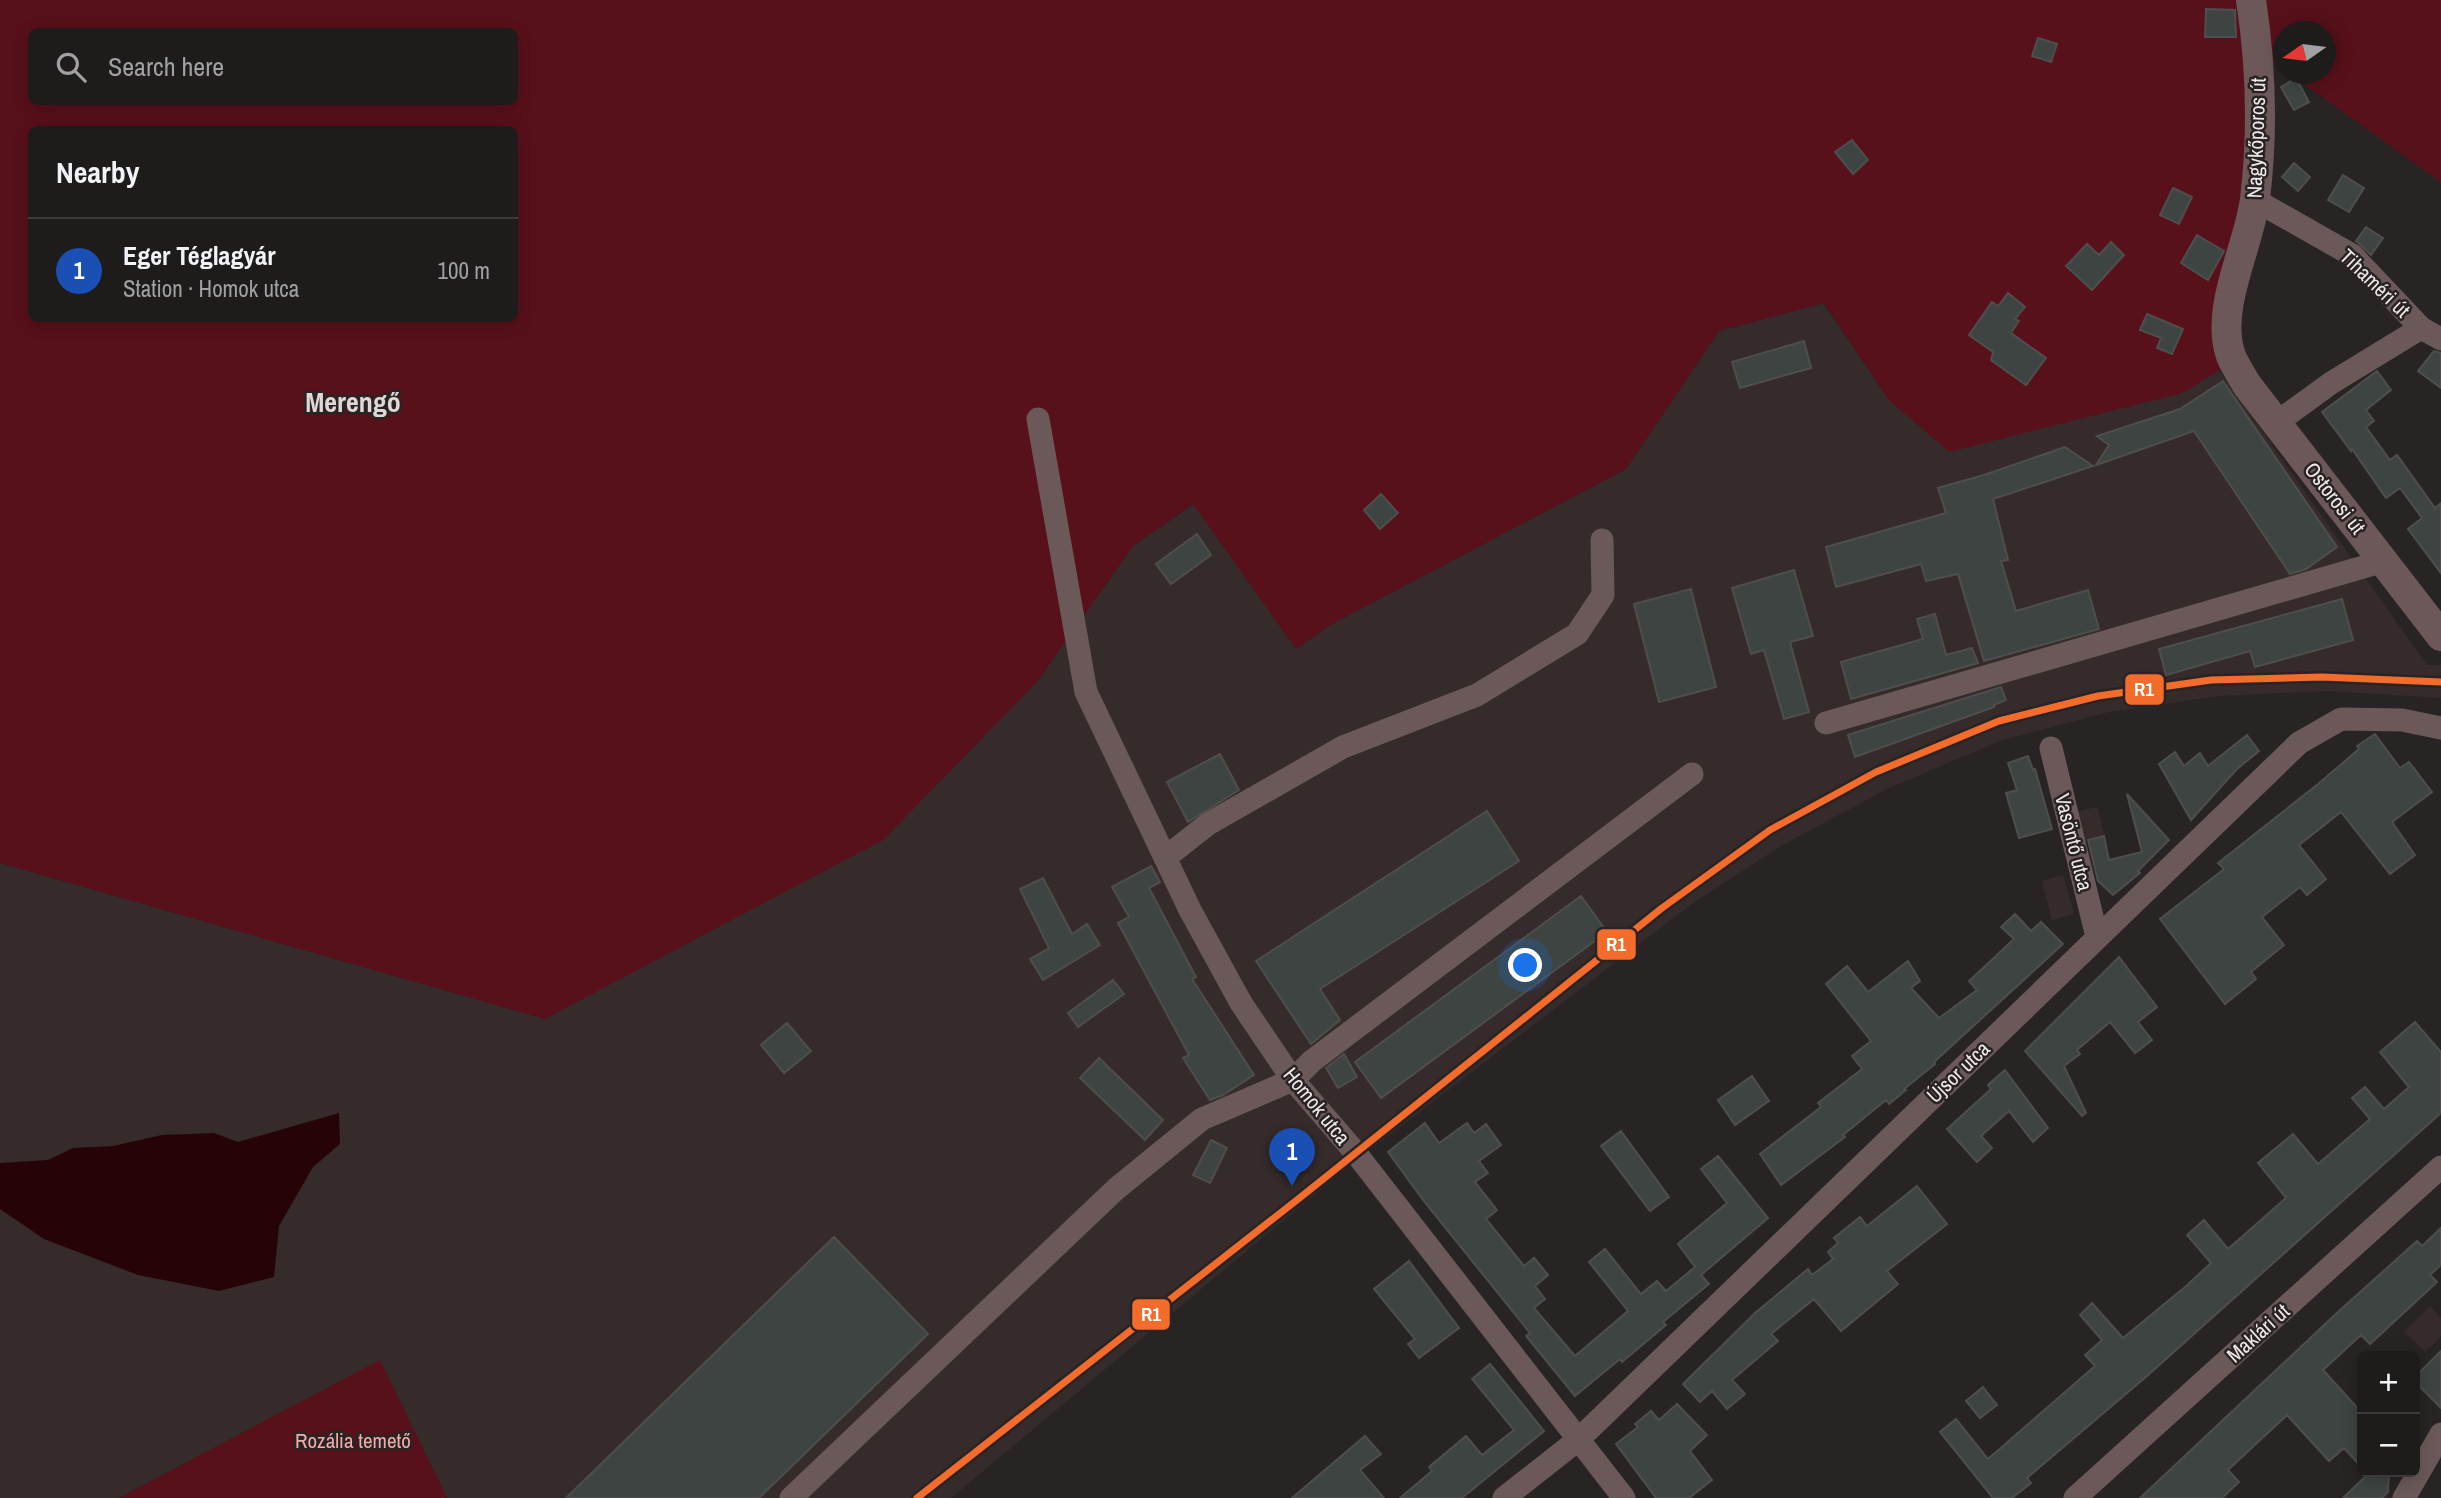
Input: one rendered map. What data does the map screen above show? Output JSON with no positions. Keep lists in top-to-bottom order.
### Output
{
  "streets": {
    "main road": ["Nagykőporos út", "Ostorosi út"],
    "street": [
      "Tihaméri út",
      "Vasöntő utca",
      "Újsor utca",
      "Homok utca",
      "Maklári út"
    ]
  },
  "crossings": [
    ["Nagykőporos út", "Tihaméri út"],
    ["Nagykőporos út", "Ostorosi út"],
    ["Tihaméri út", "Ostorosi út"],
    ["Vasöntő utca", "Újsor utca"],
    ["Újsor utca", "Homok utca"]
  ],
  "districts": ["Merengő"],
  "parks": ["Rozália temető"],
  "lines": ["transit line R1"],
  "north": "left",
  "page": {
    "search": "Search here",
    "heading": "Nearby",
    "list": [
      {
        "mark": "1",
        "name": "Eger Téglagyár",
        "note": "Station · Homok utca",
        "value": "100 m"
      }
    ],
    "pins": "1",
    "map_buttons": ["+", "−"]
  }
}
